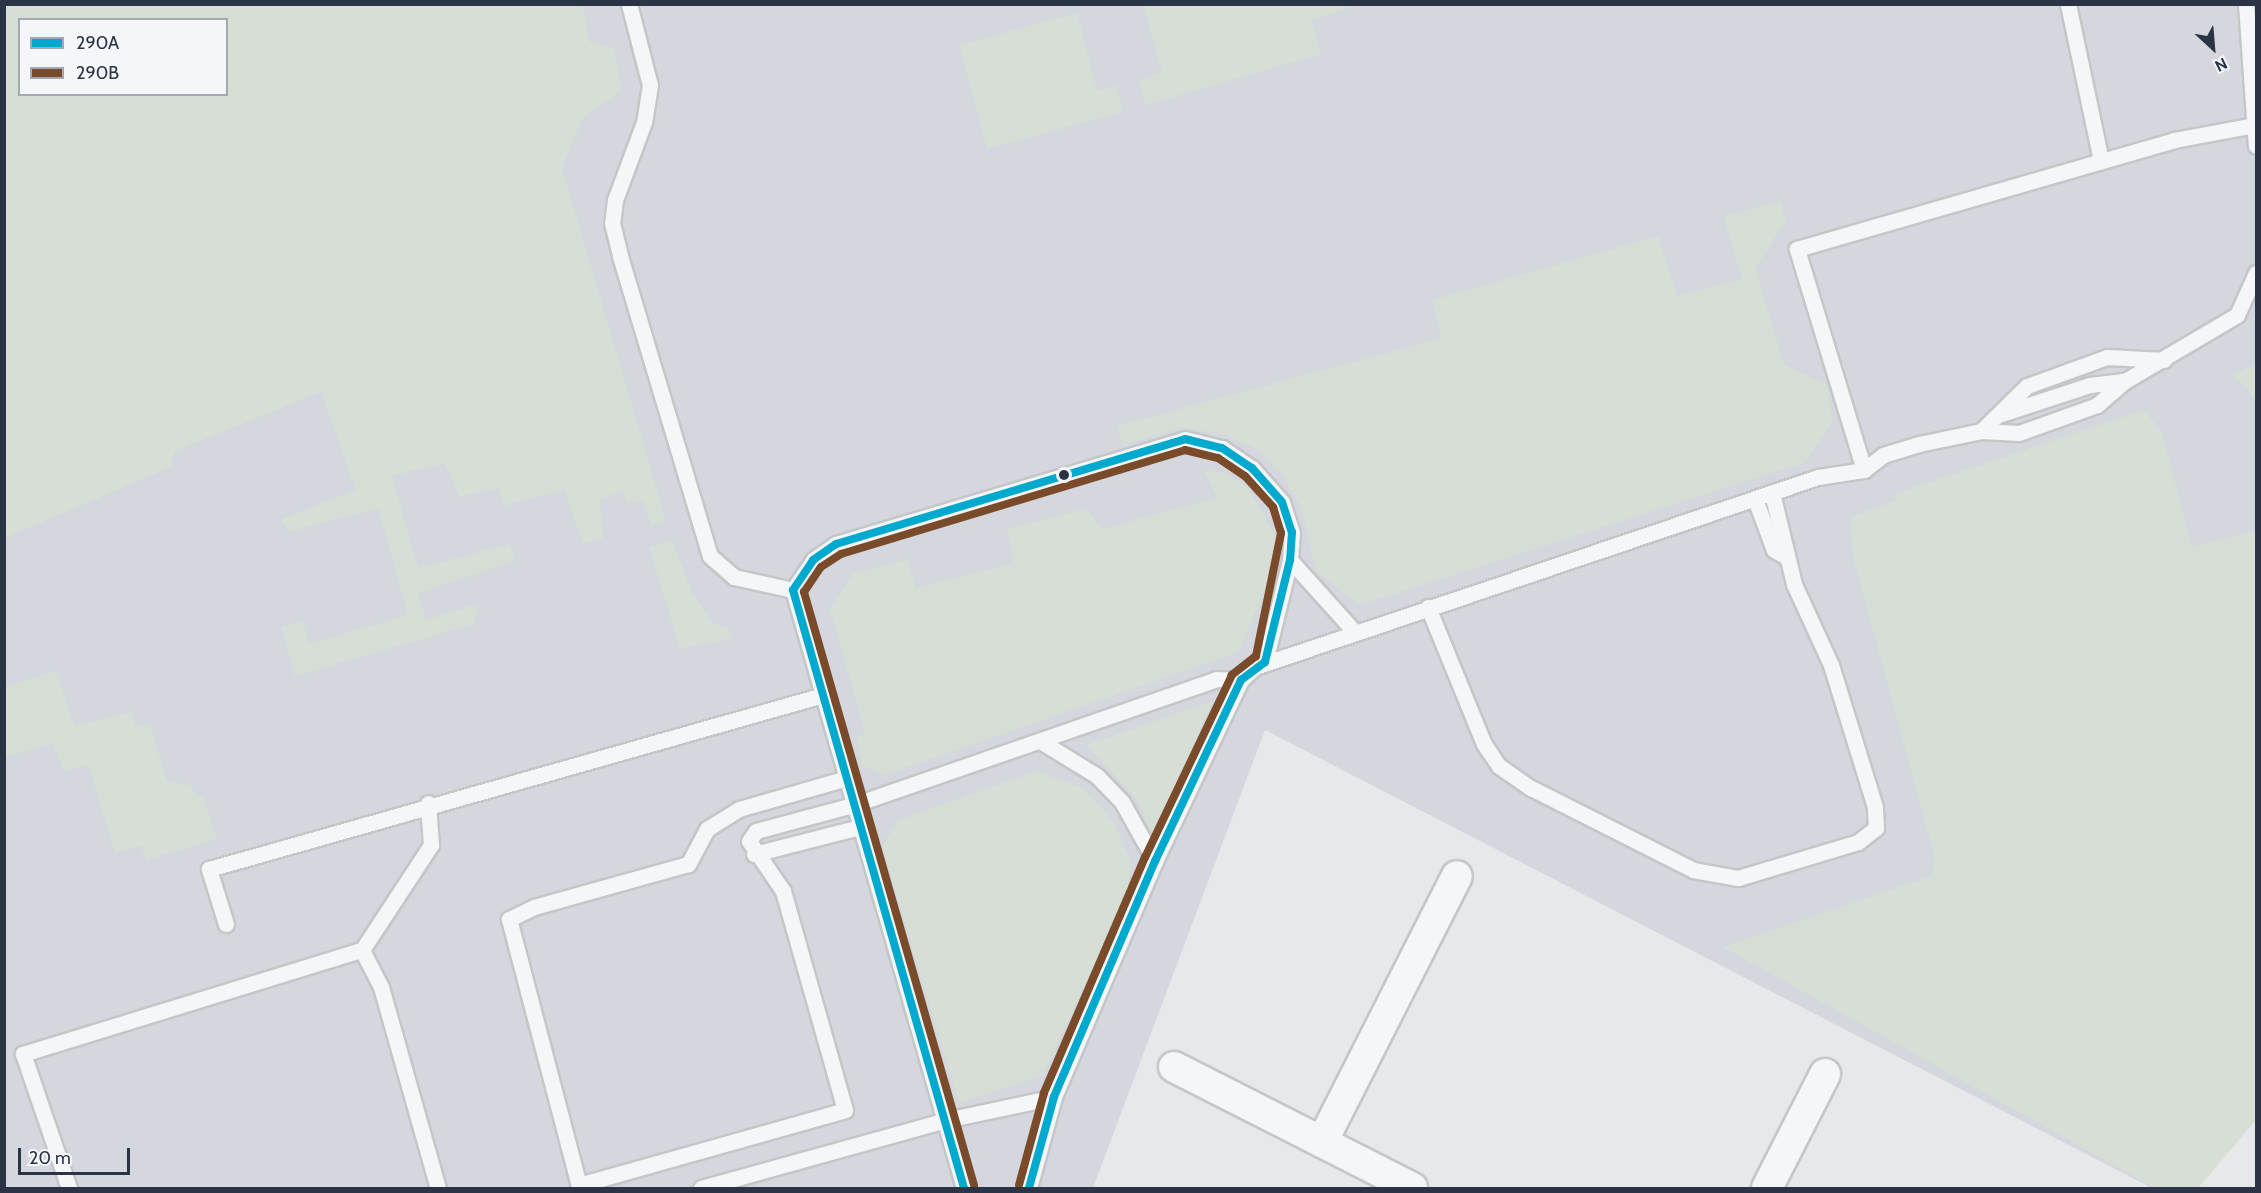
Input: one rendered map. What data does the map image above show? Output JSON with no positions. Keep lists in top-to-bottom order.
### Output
{
  "lines": ["transit line 290A", "transit line 290B"],
  "legend": ["290A", "290B"],
  "scale_bar": "20 m",
  "north": "bottom right"
}
